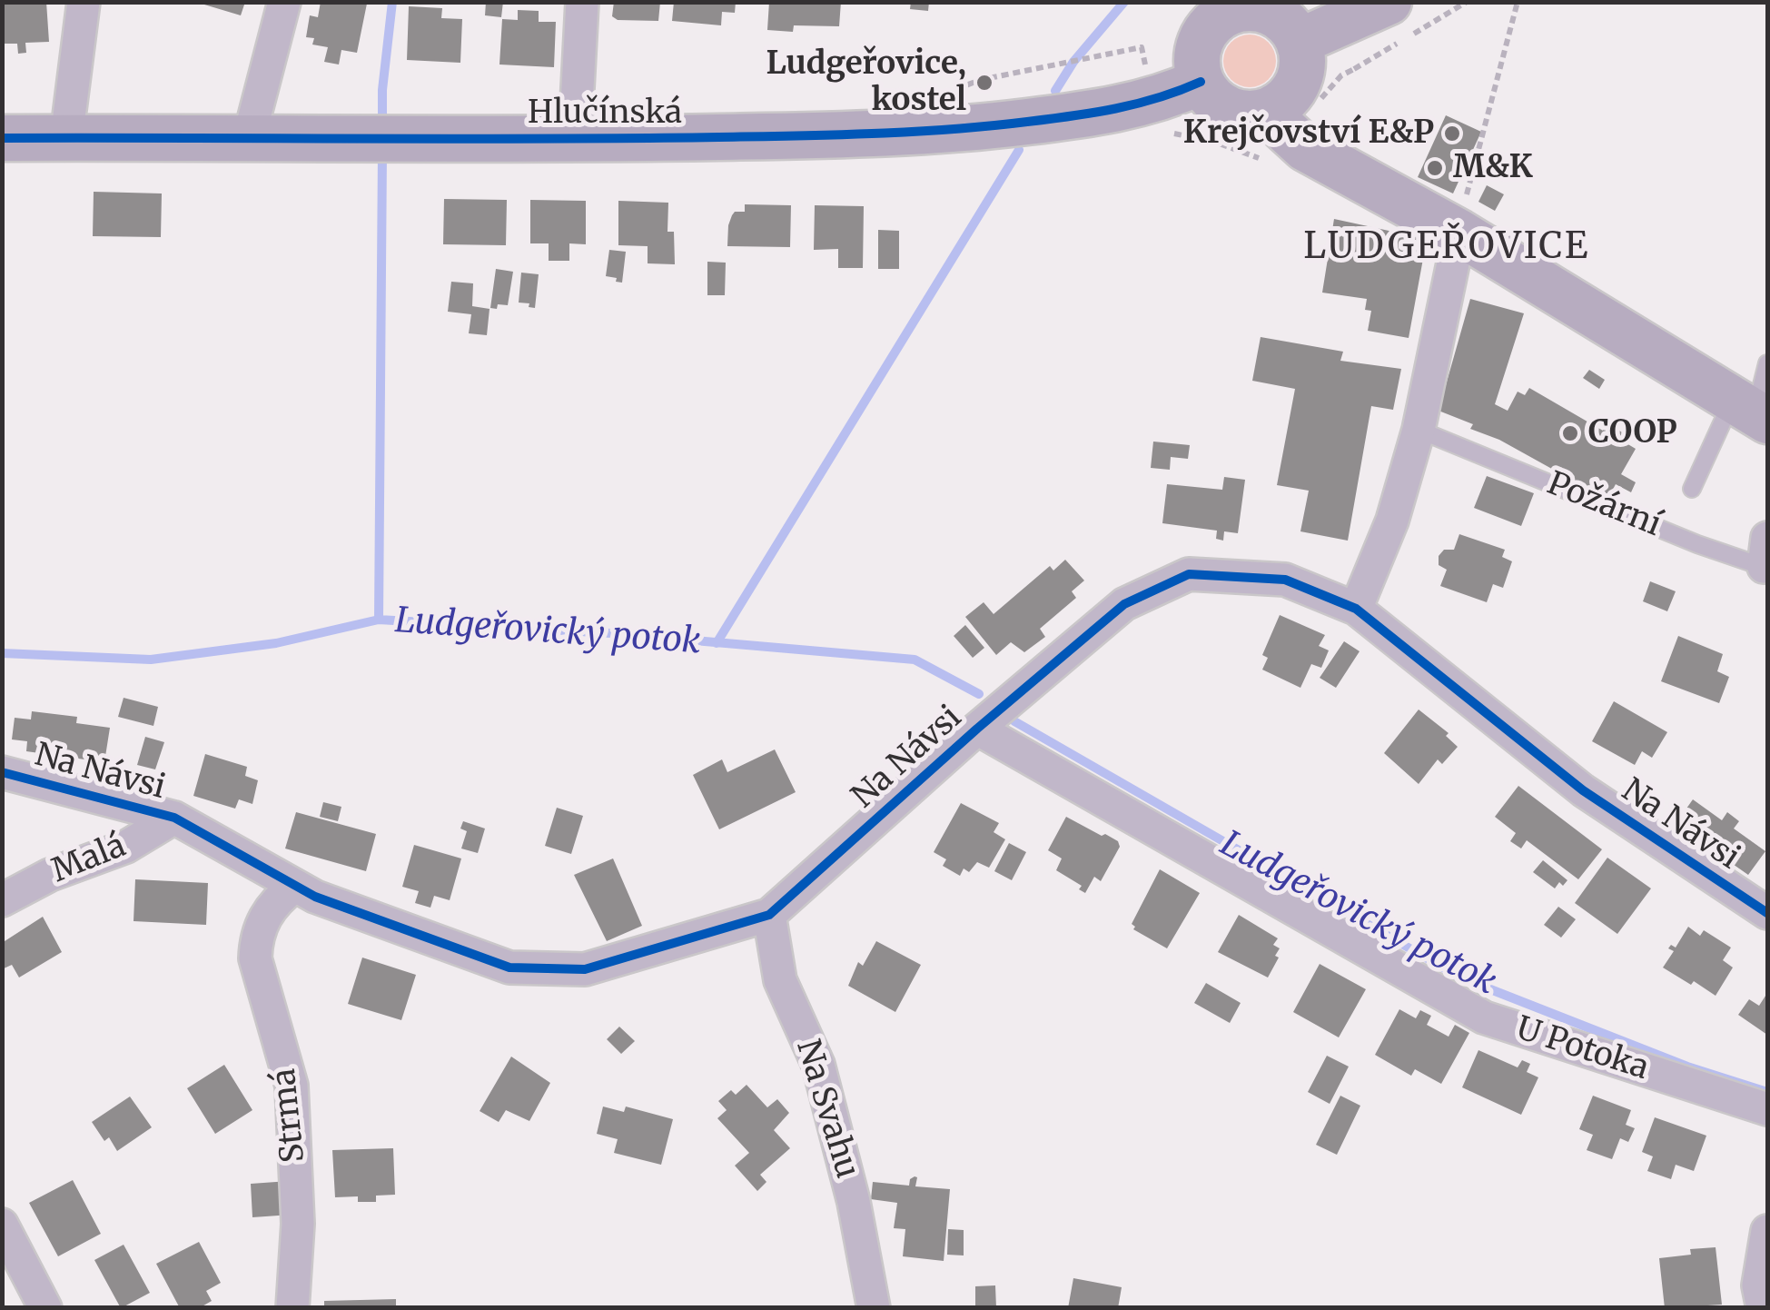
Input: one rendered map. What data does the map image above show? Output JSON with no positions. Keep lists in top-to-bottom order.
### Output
{
  "streets": {
    "street": [
      "Hlučínská",
      "Na Návsi",
      "Malá",
      "U Potoka",
      "Na Svahu",
      "Strmá"
    ],
    "lane": ["Požární"]
  },
  "crossings": [
    ["Na Návsi", "Malá"],
    ["Na Návsi", "U Potoka"],
    ["Na Návsi", "Na Svahu"],
    ["Na Návsi", "Strmá"]
  ],
  "districts": ["LUDGEŘOVICE"],
  "water": ["Ludgeřovický potok"],
  "places": [
    "Ludgeřovice, kostel",
    "Krejčovství E&P",
    "M&K",
    "COOP"
  ]
}
